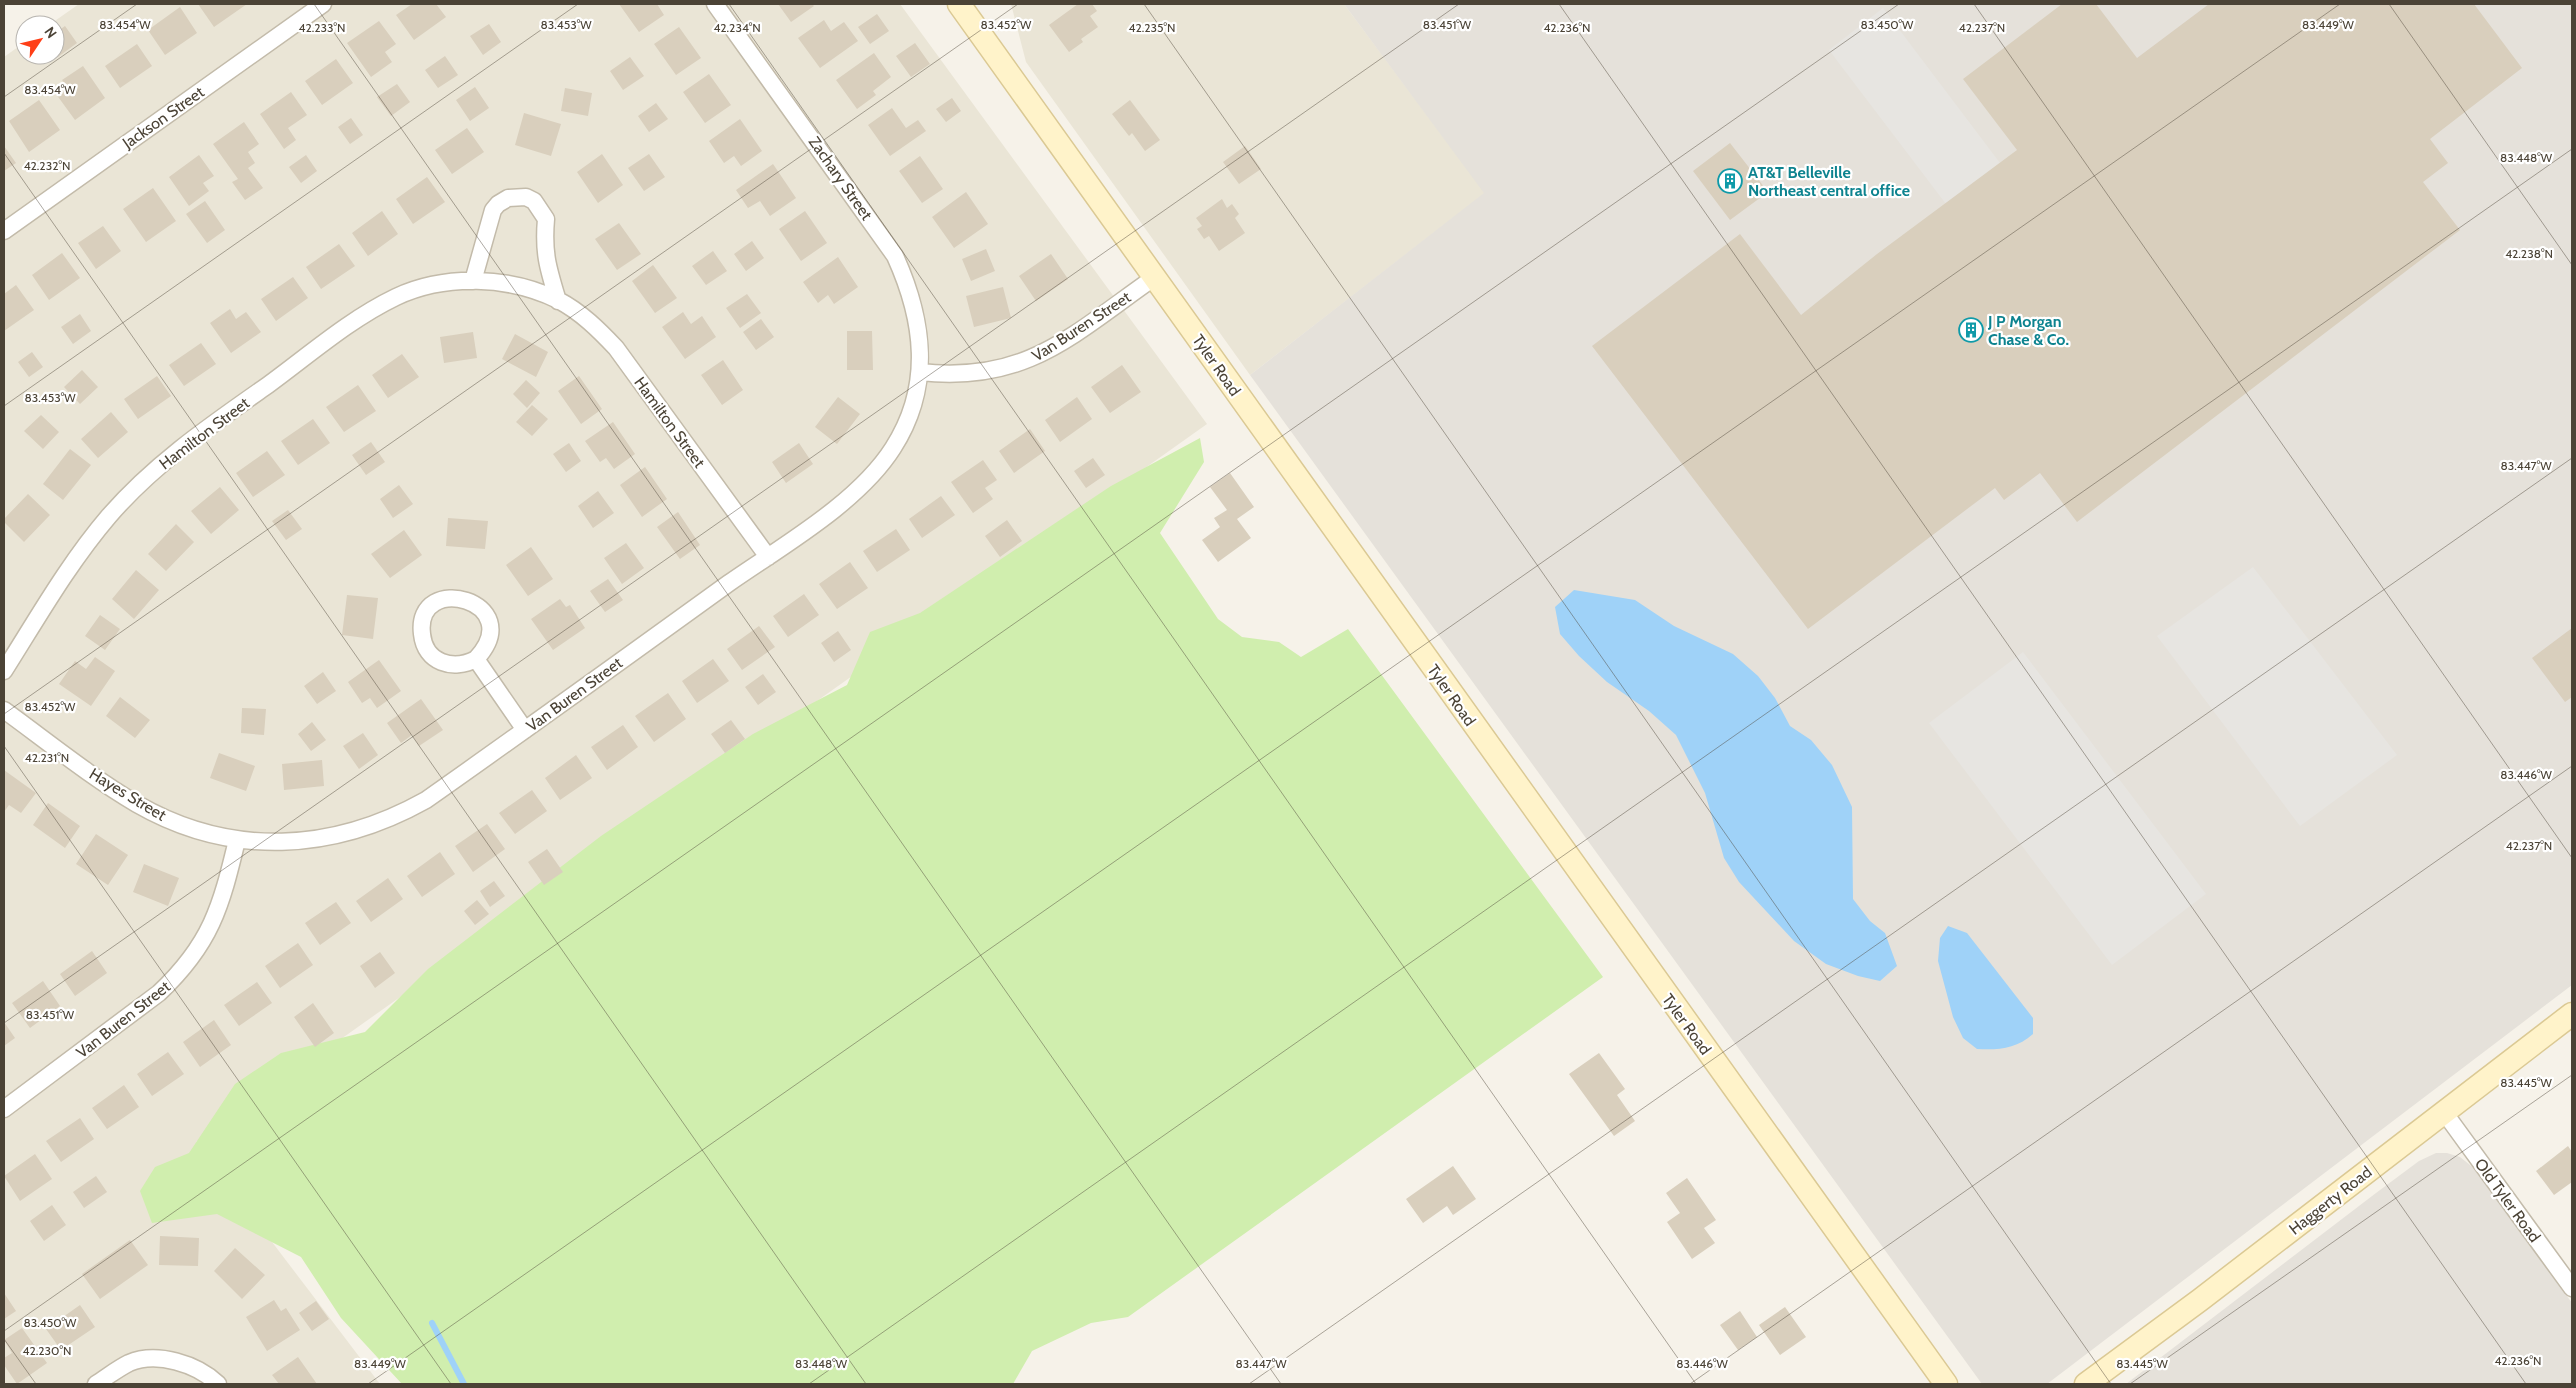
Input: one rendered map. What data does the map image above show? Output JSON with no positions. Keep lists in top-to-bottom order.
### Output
{
  "streets": {
    "street": [
      "Jackson Street",
      "Zachary Street",
      "Van Buren Street",
      "Tyler Road",
      "Hamilton Street",
      "Hayes Street",
      "Haggerty Road",
      "Old Tyler Road"
    ]
  },
  "crossings": [
    ["Zachary Street", "Van Buren Street"],
    ["Van Buren Street", "Tyler Road"],
    ["Van Buren Street", "Hamilton Street"],
    ["Van Buren Street", "Hayes Street"],
    ["Haggerty Road", "Old Tyler Road"]
  ],
  "places": {
    "building": ["AT&T Belleville Northeast central office", "J P Morgan Chase & Co."]
  },
  "north": "top right",
  "coordinates": [
    "83.454°W",
    "83.453°W",
    "83.452°W",
    "83.451°W",
    "83.450°W",
    "83.449°W",
    "42.233°N",
    "42.234°N",
    "42.235°N",
    "42.236°N",
    "42.237°N",
    "83.448°W",
    "42.232°N",
    "42.238°N",
    "83.447°W",
    "42.231°N",
    "83.446°W",
    "83.445°W",
    "42.230°N"
  ]
}
